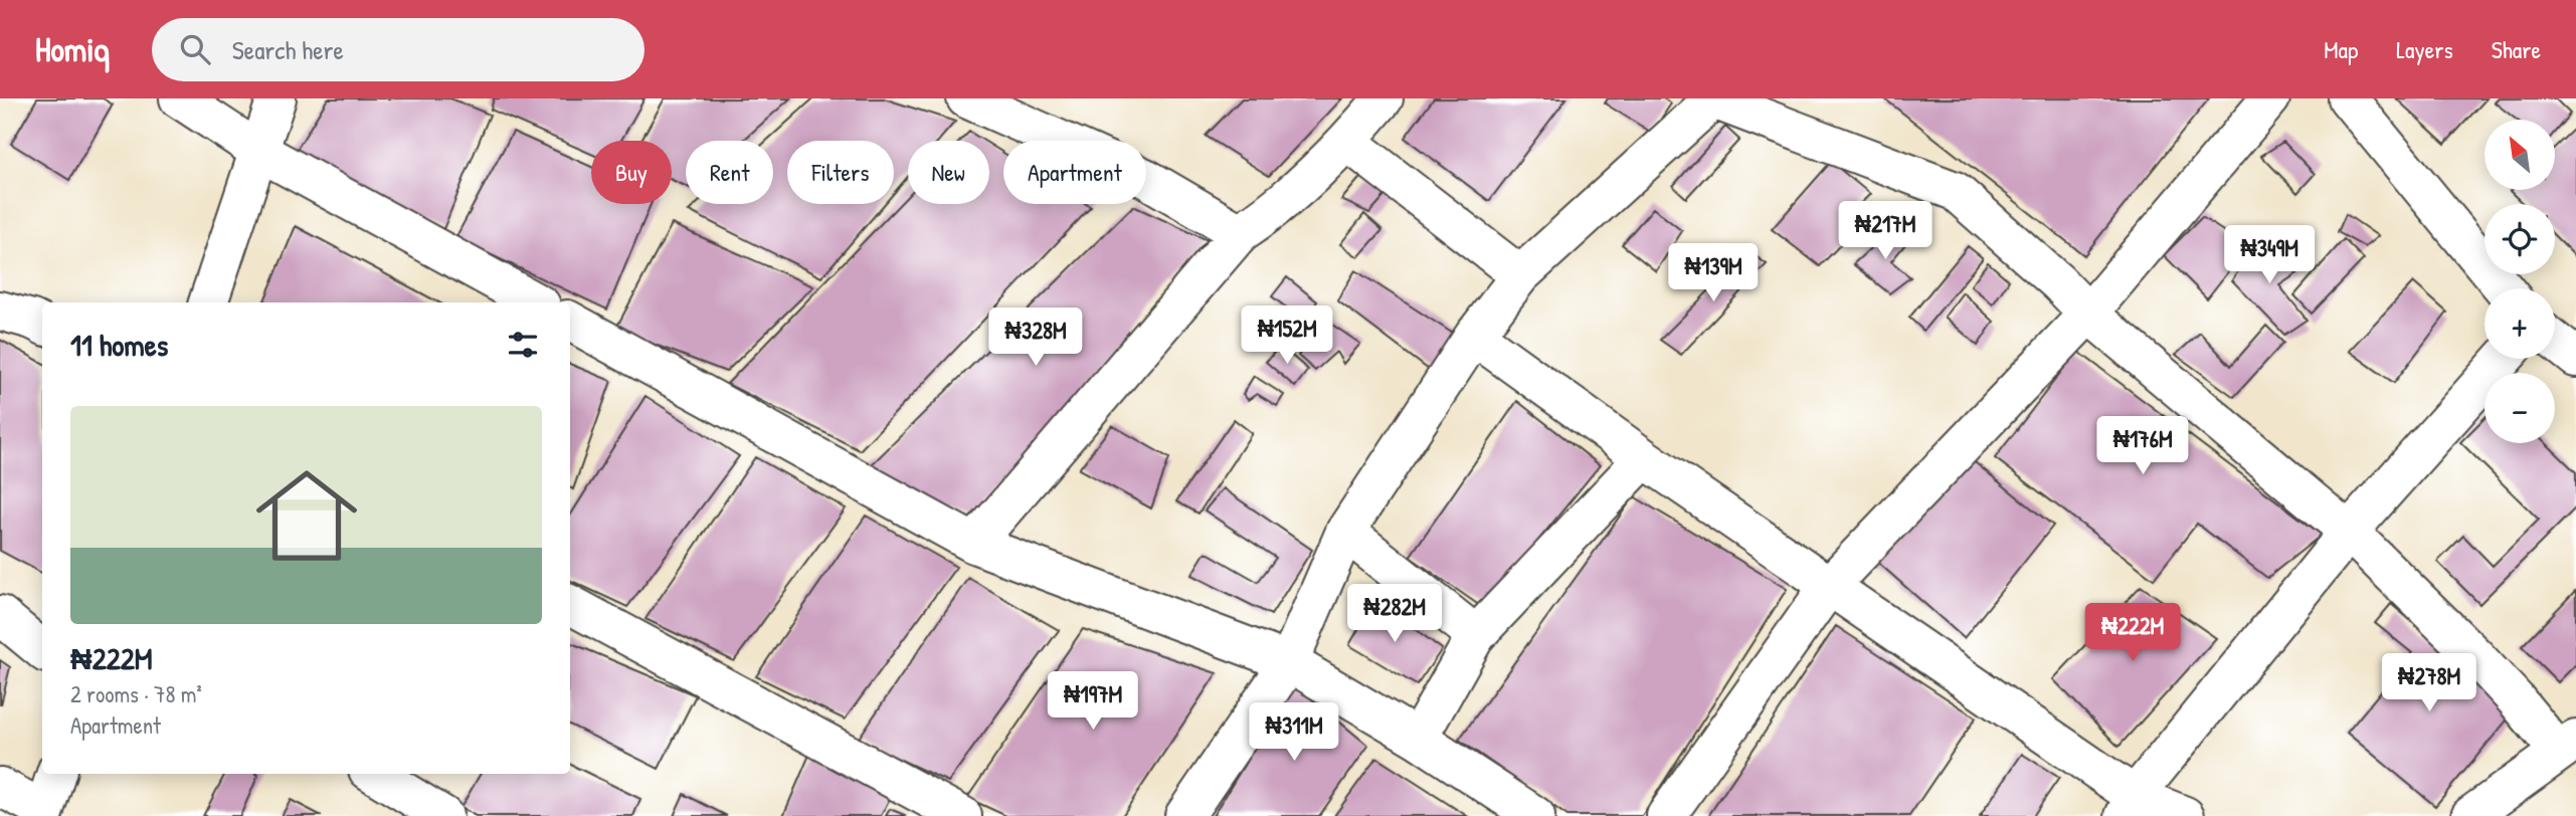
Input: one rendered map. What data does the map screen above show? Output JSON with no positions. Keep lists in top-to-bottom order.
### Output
{
  "north": "top left",
  "page": {
    "header": "Homiq",
    "search": "Search here",
    "nav": ["Map", "Layers", "Share"],
    "map_buttons": ["+", "−"],
    "chip": [
      "Buy",
      "Rent",
      "Filters",
      "New",
      "Apartment"
    ],
    "price": [
      "₦217M",
      "₦349M",
      "₦139M",
      "₦152M",
      "₦328M",
      "₦176M",
      "₦282M",
      "₦222M",
      "₦278M",
      "₦197M",
      "₦311M"
    ],
    "heading": "11 homes",
    "list": [
      {
        "name": "₦222M",
        "note": "2 rooms · 78 m² · Apartment"
      }
    ]
  }
}
